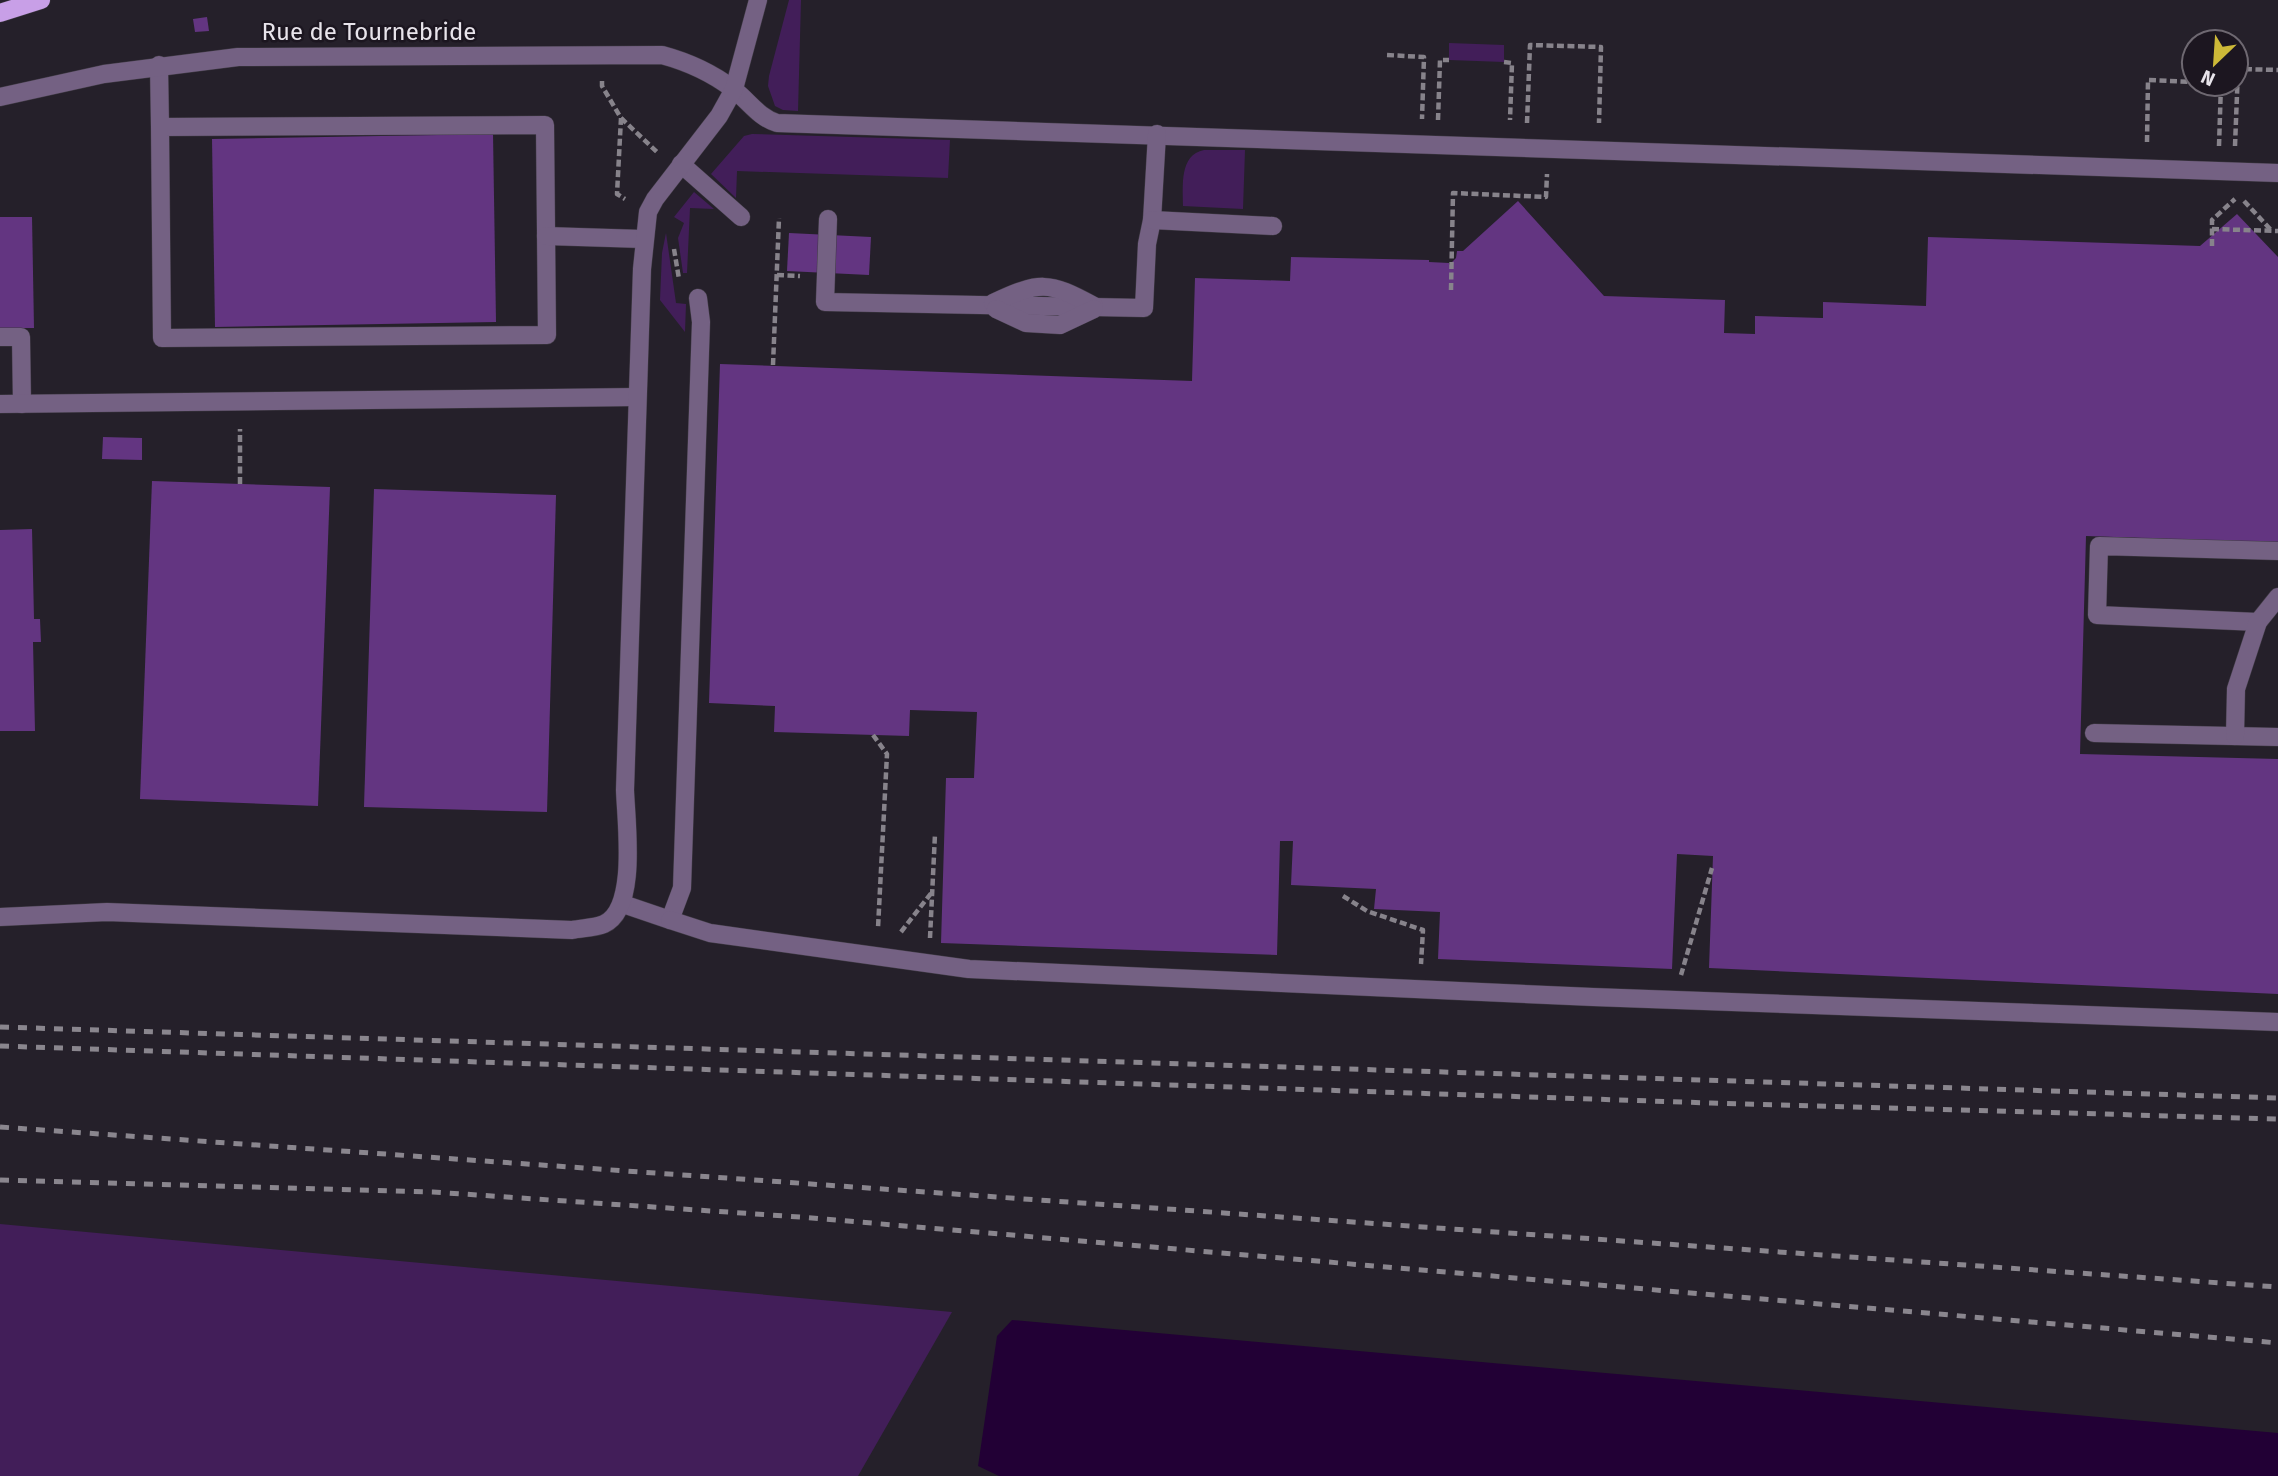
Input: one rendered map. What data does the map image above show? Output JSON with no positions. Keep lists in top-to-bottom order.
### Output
{
  "streets": {
    "street": ["Rue de Tournebride"]
  },
  "north": "bottom left"
}
